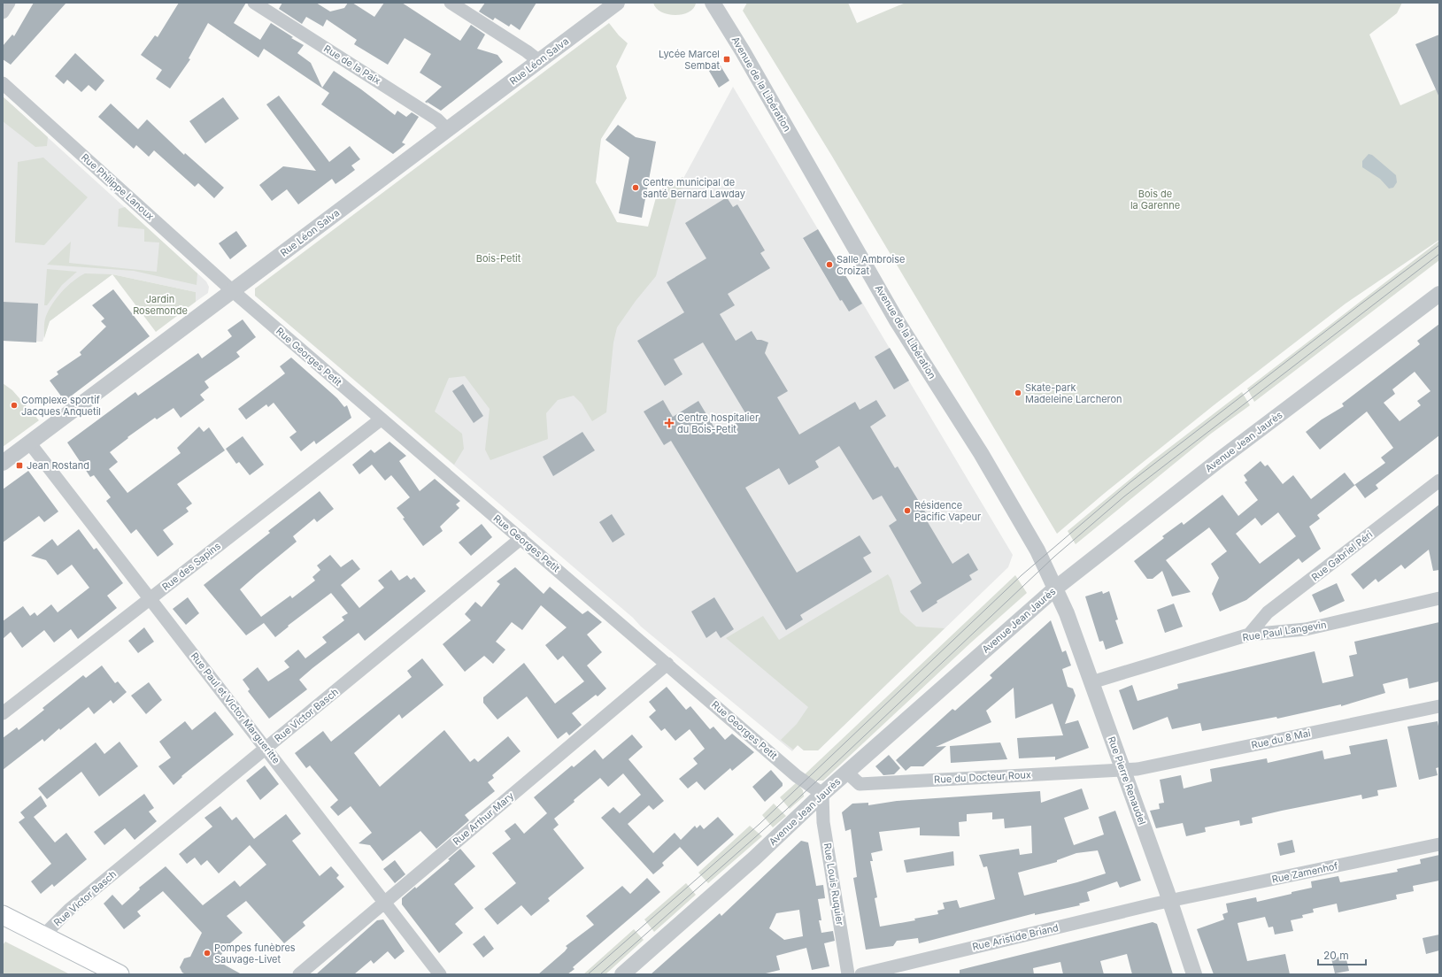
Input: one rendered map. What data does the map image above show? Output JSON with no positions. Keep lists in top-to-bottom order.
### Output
{
  "streets": {
    "street": [
      "Rue Léon Salva",
      "Rue de la Paix",
      "Avenue de la Libération",
      "Rue Philippe Lanoux",
      "Rue Georges Petit",
      "Avenue Jean Jaurès",
      "Rue Gabriel Péri",
      "Rue des Sapins",
      "Rue Paul Langevin",
      "Rue Paul et Victor Margueritte",
      "Rue Victor Basch",
      "Rue du 8 Mai",
      "Rue du Docteur Roux",
      "Rue Pierre Renaudel",
      "Rue Arthur Mary",
      "Rue Zamenhof",
      "Rue Louis Ruquier",
      "Rue Aristide Briand"
    ]
  },
  "crossings": [
    ["Rue Léon Salva", "Rue de la Paix"],
    ["Rue Léon Salva", "Rue Philippe Lanoux"],
    ["Rue Léon Salva", "Rue Georges Petit"],
    ["Rue Léon Salva", "Rue Paul et Victor Margueritte"],
    ["Avenue de la Libération", "Avenue Jean Jaurès"],
    ["Avenue de la Libération", "Rue Pierre Renaudel"],
    ["Rue Philippe Lanoux", "Rue Georges Petit"],
    ["Rue Georges Petit", "Avenue Jean Jaurès"],
    ["Rue Georges Petit", "Rue des Sapins"],
    ["Rue Georges Petit", "Rue Victor Basch"],
    ["Rue Georges Petit", "Rue Arthur Mary"],
    ["Rue Georges Petit", "Rue Louis Ruquier"],
    ["Avenue Jean Jaurès", "Rue du Docteur Roux"],
    ["Avenue Jean Jaurès", "Rue Pierre Renaudel"],
    ["Avenue Jean Jaurès", "Rue Louis Ruquier"],
    ["Rue Gabriel Péri", "Rue Paul Langevin"],
    ["Rue des Sapins", "Rue Paul et Victor Margueritte"],
    ["Rue Paul Langevin", "Rue Pierre Renaudel"],
    ["Rue Paul et Victor Margueritte", "Rue Victor Basch"],
    ["Rue Paul et Victor Margueritte", "Rue Arthur Mary"],
    ["Rue du 8 Mai", "Rue du Docteur Roux"],
    ["Rue du 8 Mai", "Rue Pierre Renaudel"],
    ["Rue du Docteur Roux", "Rue Pierre Renaudel"],
    ["Rue Pierre Renaudel", "Rue Zamenhof"],
    ["Rue Pierre Renaudel", "Rue Aristide Briand"],
    ["Rue Zamenhof", "Rue Aristide Briand"]
  ],
  "parks": ["Bois de la Garenne", "Bois-Petit", "Jardin Rosemonde"],
  "places": {
    "transit": ["Lycée Marcel Sembat", "Jean Rostand"],
    "other": [
      "Centre municipal de santé Bernard Lawday",
      "Salle Ambroise Croizat",
      "Skate-park Madeleine Larcheron",
      "Complexe sportif Jacques Anquetil",
      "Résidence Pacific Vapeur",
      "Pompes funèbres Sauvage-Livet"
    ],
    "health": ["Centre hospitalier du Bois-Petit"]
  },
  "scale_bar": "20 m"
}
